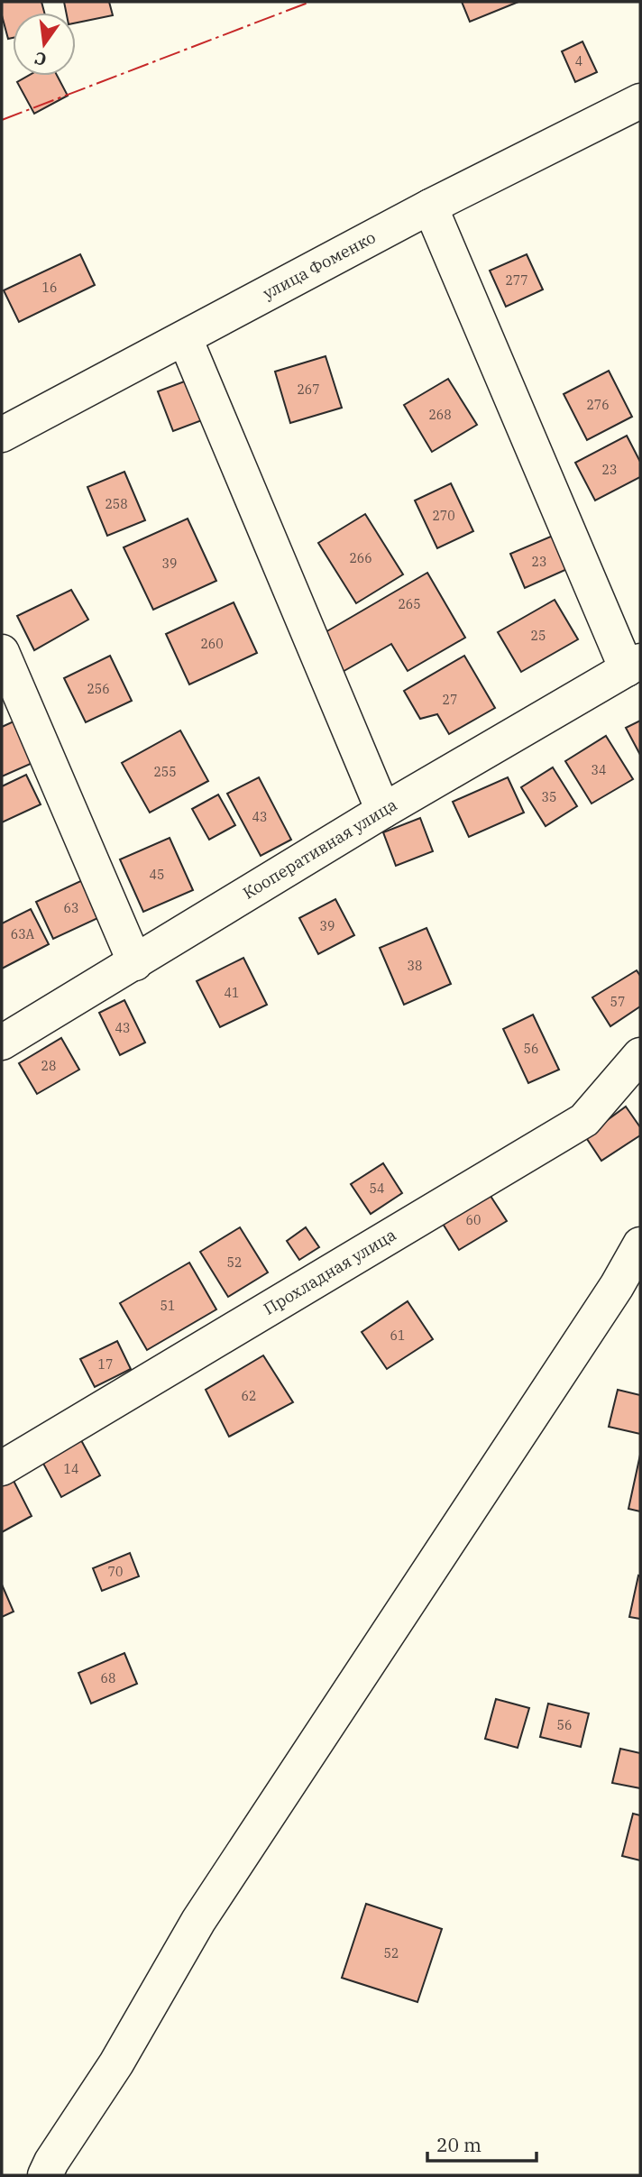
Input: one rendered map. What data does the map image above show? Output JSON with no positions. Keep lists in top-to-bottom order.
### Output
{
  "streets": {
    "street": ["улица Фоменко", "Кооперативная улица", "Прохладная улица"]
  },
  "house_numbers": [
    "4",
    "277",
    "16",
    "267",
    "276",
    "268",
    "23",
    "258",
    "270",
    "266",
    "23",
    "39",
    "265",
    "25",
    "260",
    "256",
    "27",
    "34",
    "255",
    "35",
    "43",
    "45",
    "63",
    "39",
    "63А",
    "38",
    "41",
    "57",
    "43",
    "56",
    "28",
    "54",
    "60",
    "52",
    "51",
    "61",
    "17",
    "62",
    "14",
    "70",
    "68",
    "56",
    "52"
  ],
  "scale_bar": "20 m",
  "north": "bottom"
}
